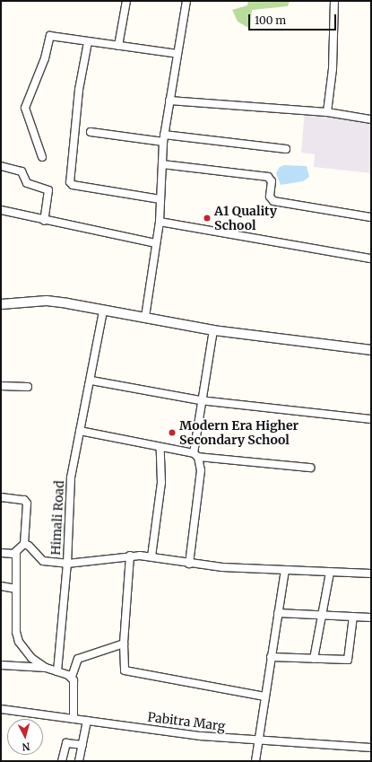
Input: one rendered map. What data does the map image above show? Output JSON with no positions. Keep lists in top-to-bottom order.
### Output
{
  "streets": {
    "street": ["Himali Road", "Pabitra Marg"]
  },
  "places": ["A1 Quality School", "Modern Era Higher Secondary School"],
  "scale_bar": "100 m",
  "north": "bottom"
}
